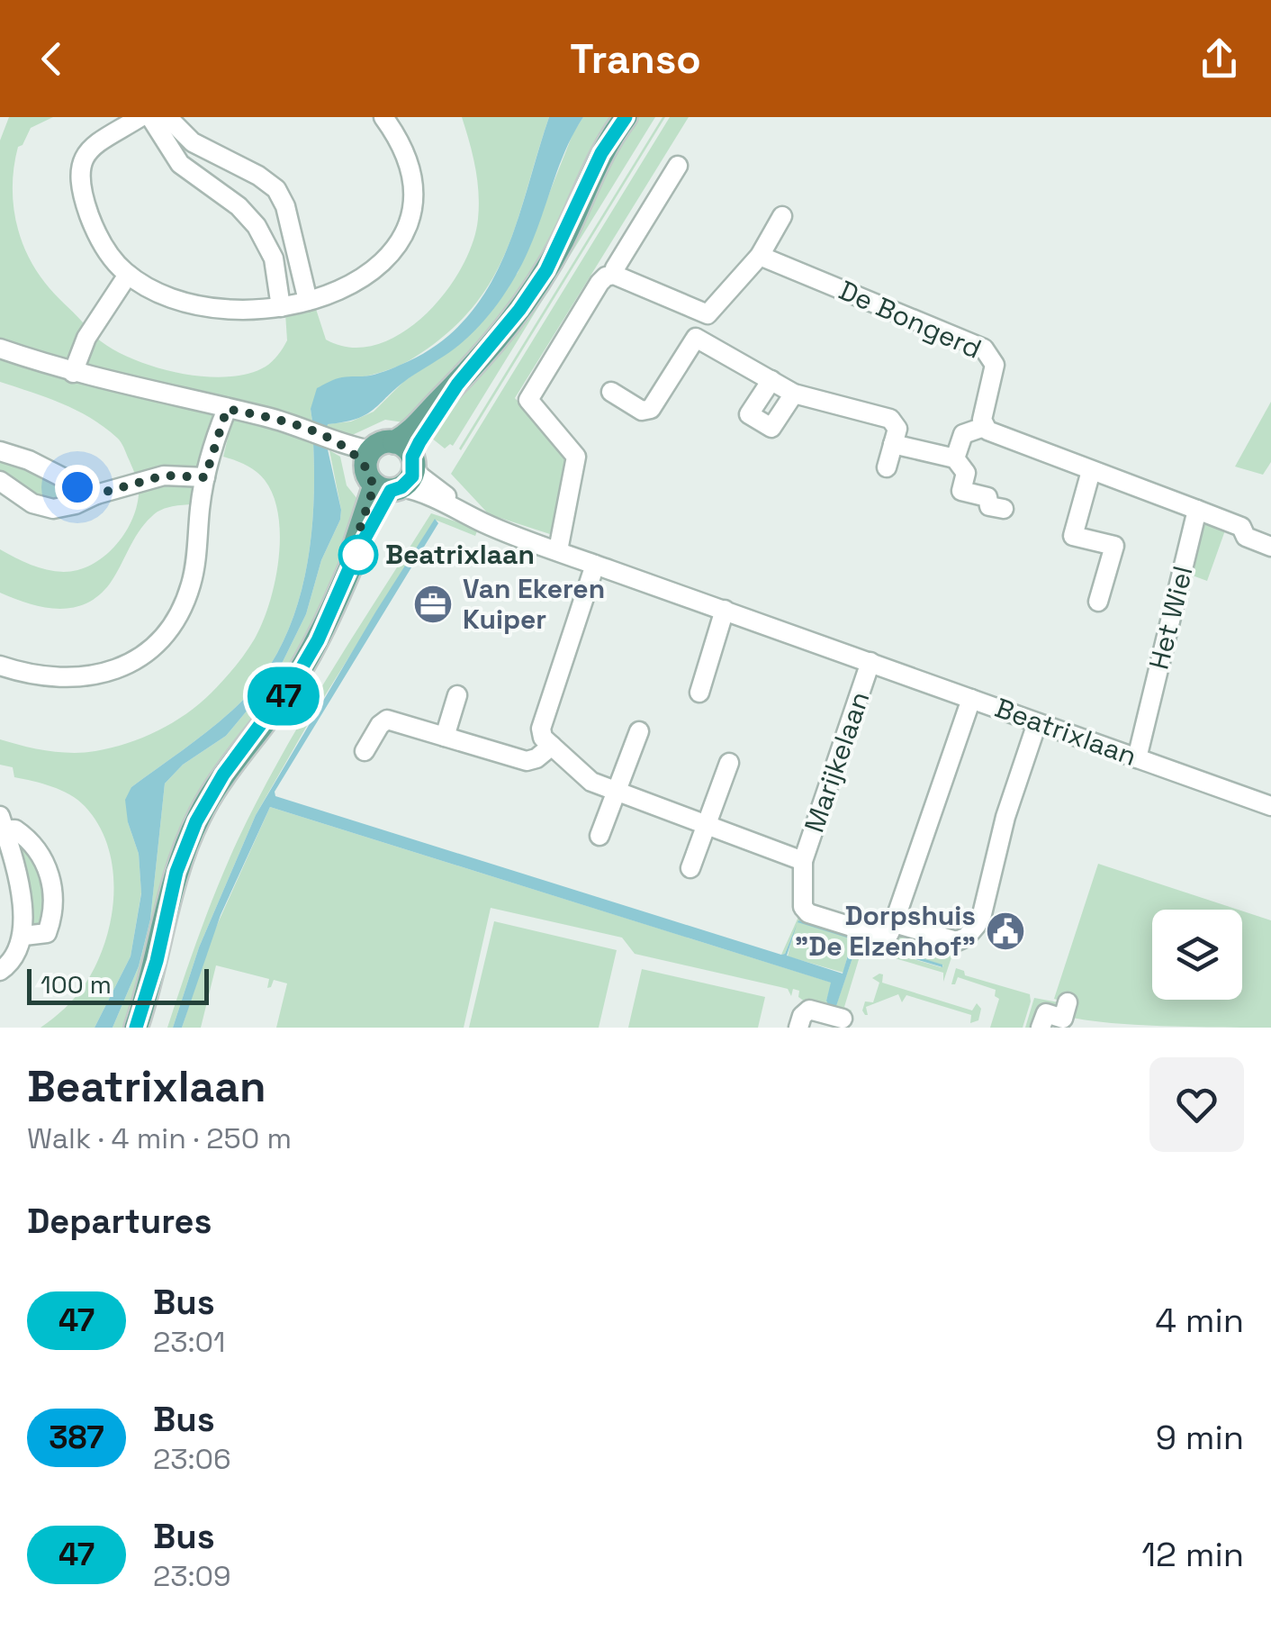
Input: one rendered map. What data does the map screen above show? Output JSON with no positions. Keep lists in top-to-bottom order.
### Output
{
  "streets": {
    "street": [
      "De Bongerd",
      "Het Wiel",
      "Beatrixlaan",
      "Marijkelaan"
    ]
  },
  "crossings": [
    ["Het Wiel", "Beatrixlaan"],
    ["Beatrixlaan", "Marijkelaan"]
  ],
  "places": {
    "other": ["Beatrixlaan"],
    "office": ["Van Ekeren Kuiper"],
    "public building": ["Dorpshuis \"De Elzenhof\""]
  },
  "lines": ["bus line 47"],
  "scale_bar": "100 m",
  "page": {
    "header": "Transo",
    "on_map": "47",
    "scale": "100 m",
    "heading": [
      ["Beatrixlaan", "Walk · 4 min · 250 m"],
      "Departures"
    ],
    "list": [
      {
        "mark": "47",
        "name": "Bus",
        "note": "23:01",
        "value": "4 min"
      },
      {
        "mark": "387",
        "name": "Bus",
        "note": "23:06",
        "value": "9 min"
      },
      {
        "mark": "47",
        "name": "Bus",
        "note": "23:09",
        "value": "12 min"
      }
    ]
  }
}
